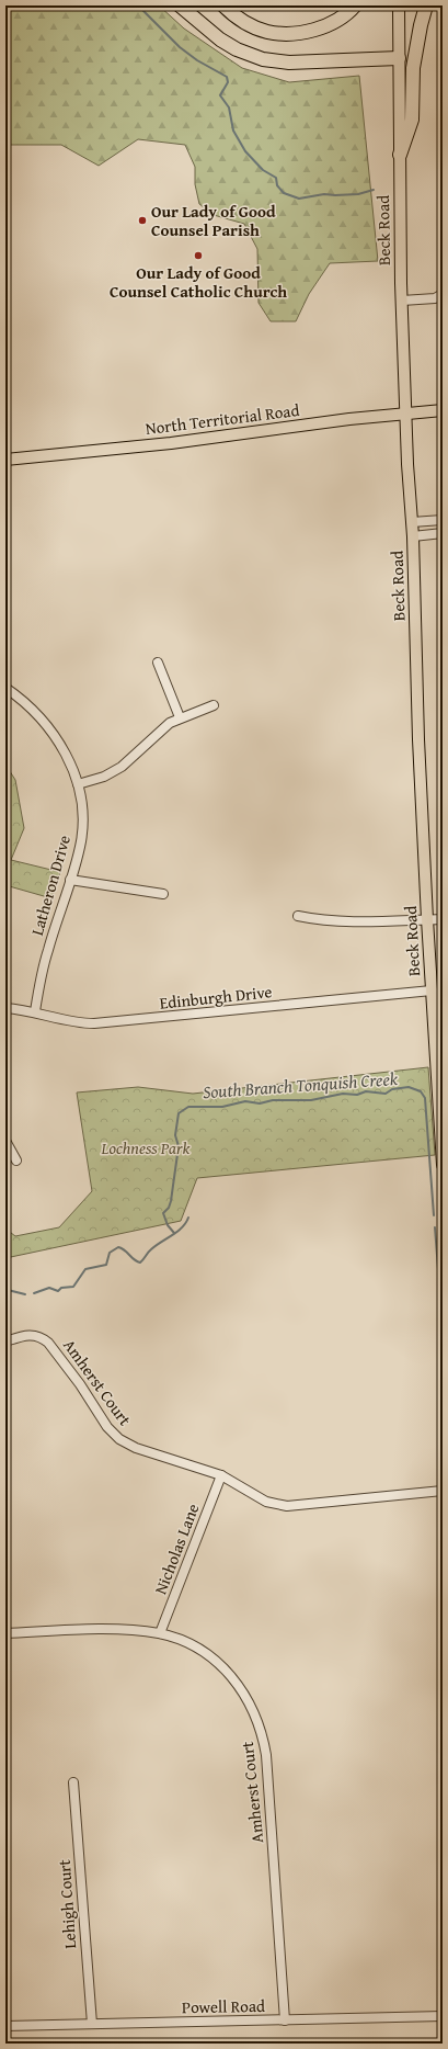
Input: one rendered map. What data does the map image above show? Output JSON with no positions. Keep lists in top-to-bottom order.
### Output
{
  "streets": {
    "main road": ["Beck Road", "North Territorial Road"],
    "street": [
      "Latheron Drive",
      "Edinburgh Drive",
      "Amherst Court",
      "Nicholas Lane",
      "Lehigh Court",
      "Powell Road"
    ]
  },
  "crossings": [
    ["Beck Road", "North Territorial Road"],
    ["Beck Road", "Edinburgh Drive"],
    ["Latheron Drive", "Edinburgh Drive"],
    ["Amherst Court", "Nicholas Lane"],
    ["Amherst Court", "Powell Road"],
    ["Lehigh Court", "Powell Road"]
  ],
  "water": ["South Branch Tonquish Creek"],
  "parks": ["Lochness Park"],
  "places": ["Our Lady of Good Counsel Parish", "Our Lady of Good Counsel Catholic Church"]
}
